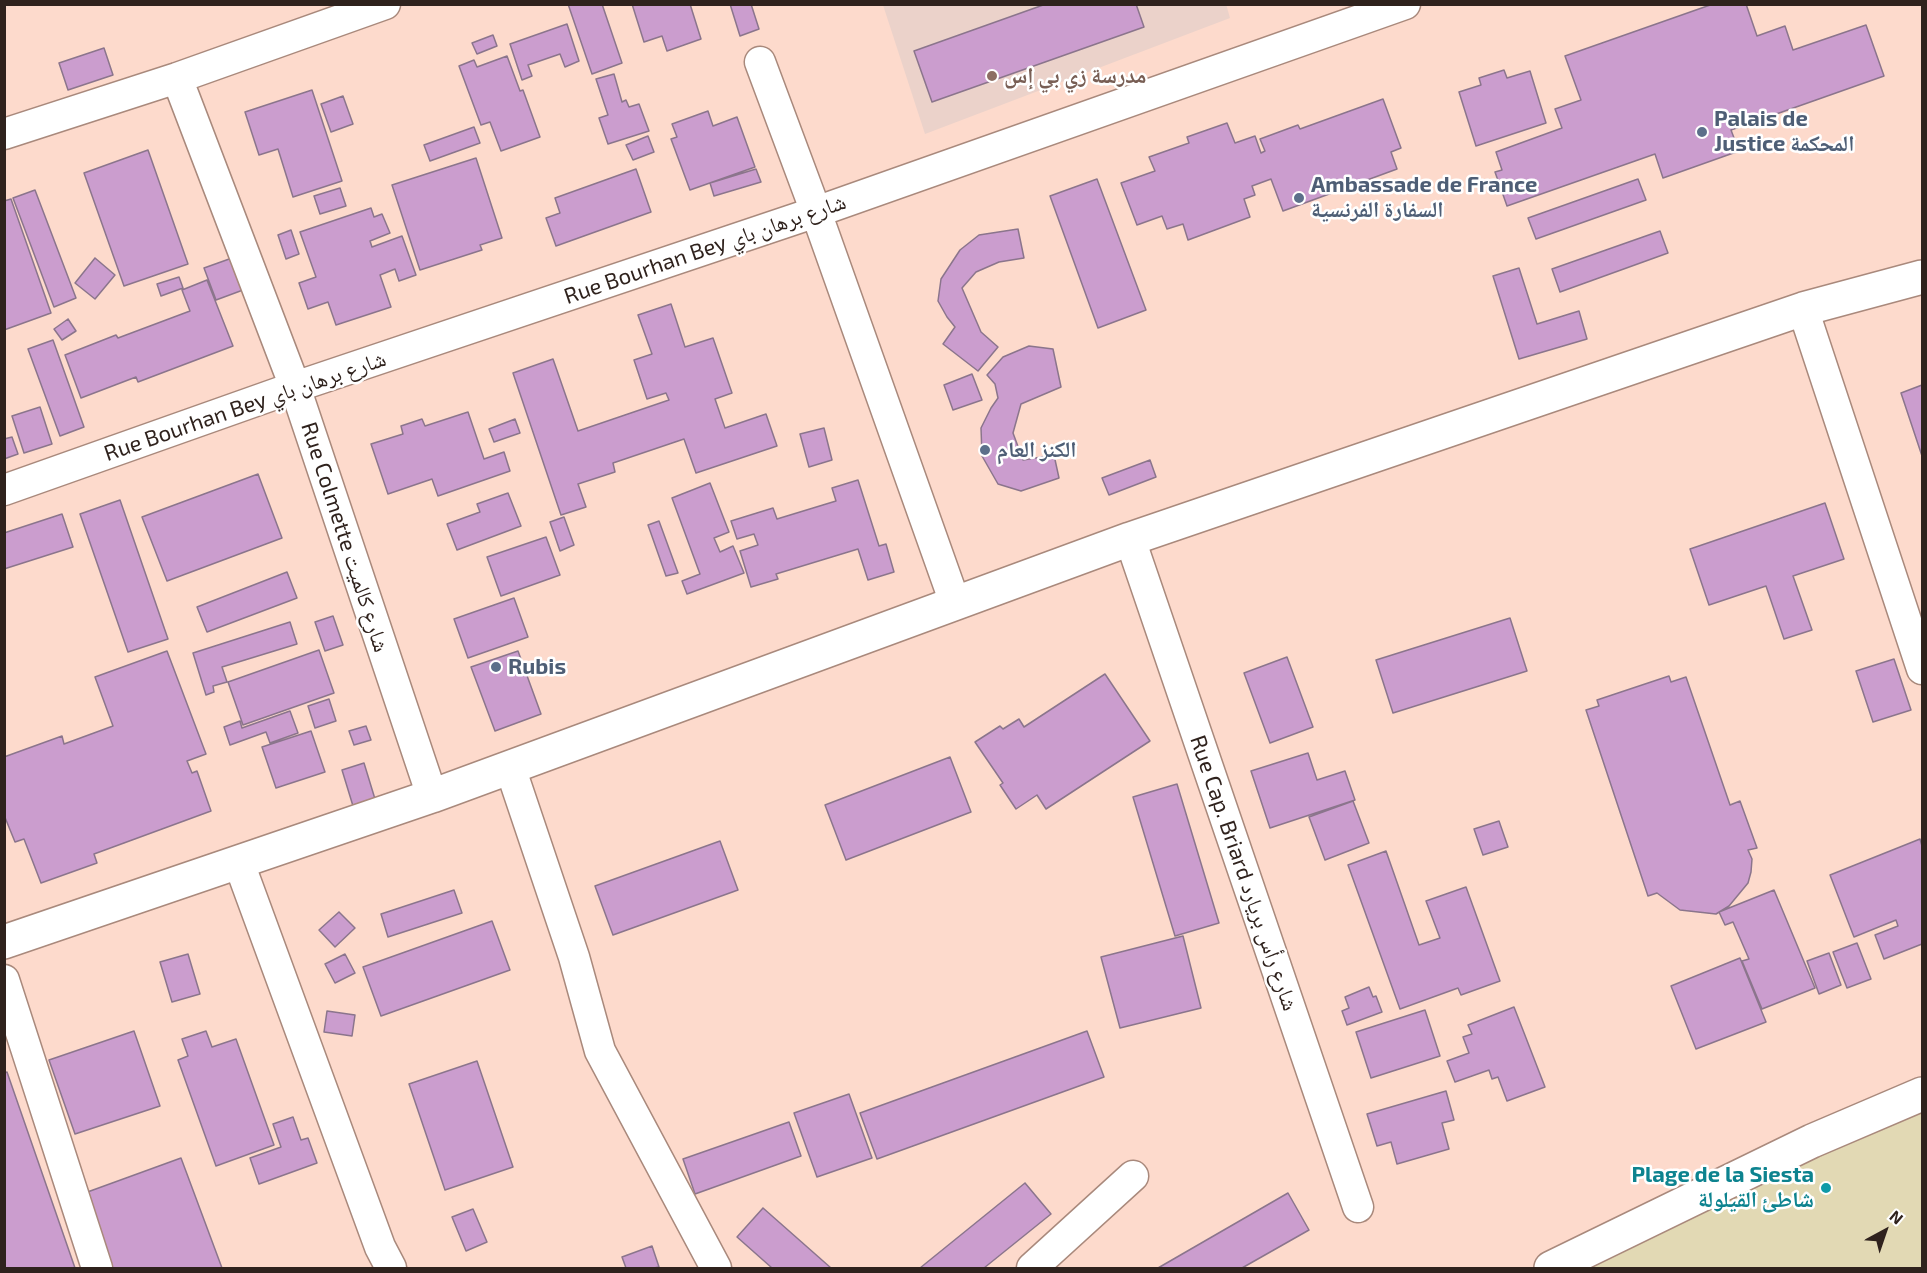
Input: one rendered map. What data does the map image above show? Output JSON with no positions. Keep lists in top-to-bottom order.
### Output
{
  "streets": {
    "street": ["Rue Bourhan Bey شارع برهان باي", "Rue Colmette شارع كالميت", "Rue Cap. Briard شارع رأس بريارد"]
  },
  "crossings": [
    ["Rue Bourhan Bey شارع برهان باي", "Rue Colmette شارع كالميت"]
  ],
  "places": [
    "مدرسة زي بي إس",
    "Palais de Justice المحكمة",
    "Ambassade de France السفارة الفرنسية",
    "الكنز العام",
    "Rubis",
    "Plage de la Siesta شاطئ القيلولة"
  ],
  "north": "top right"
}
